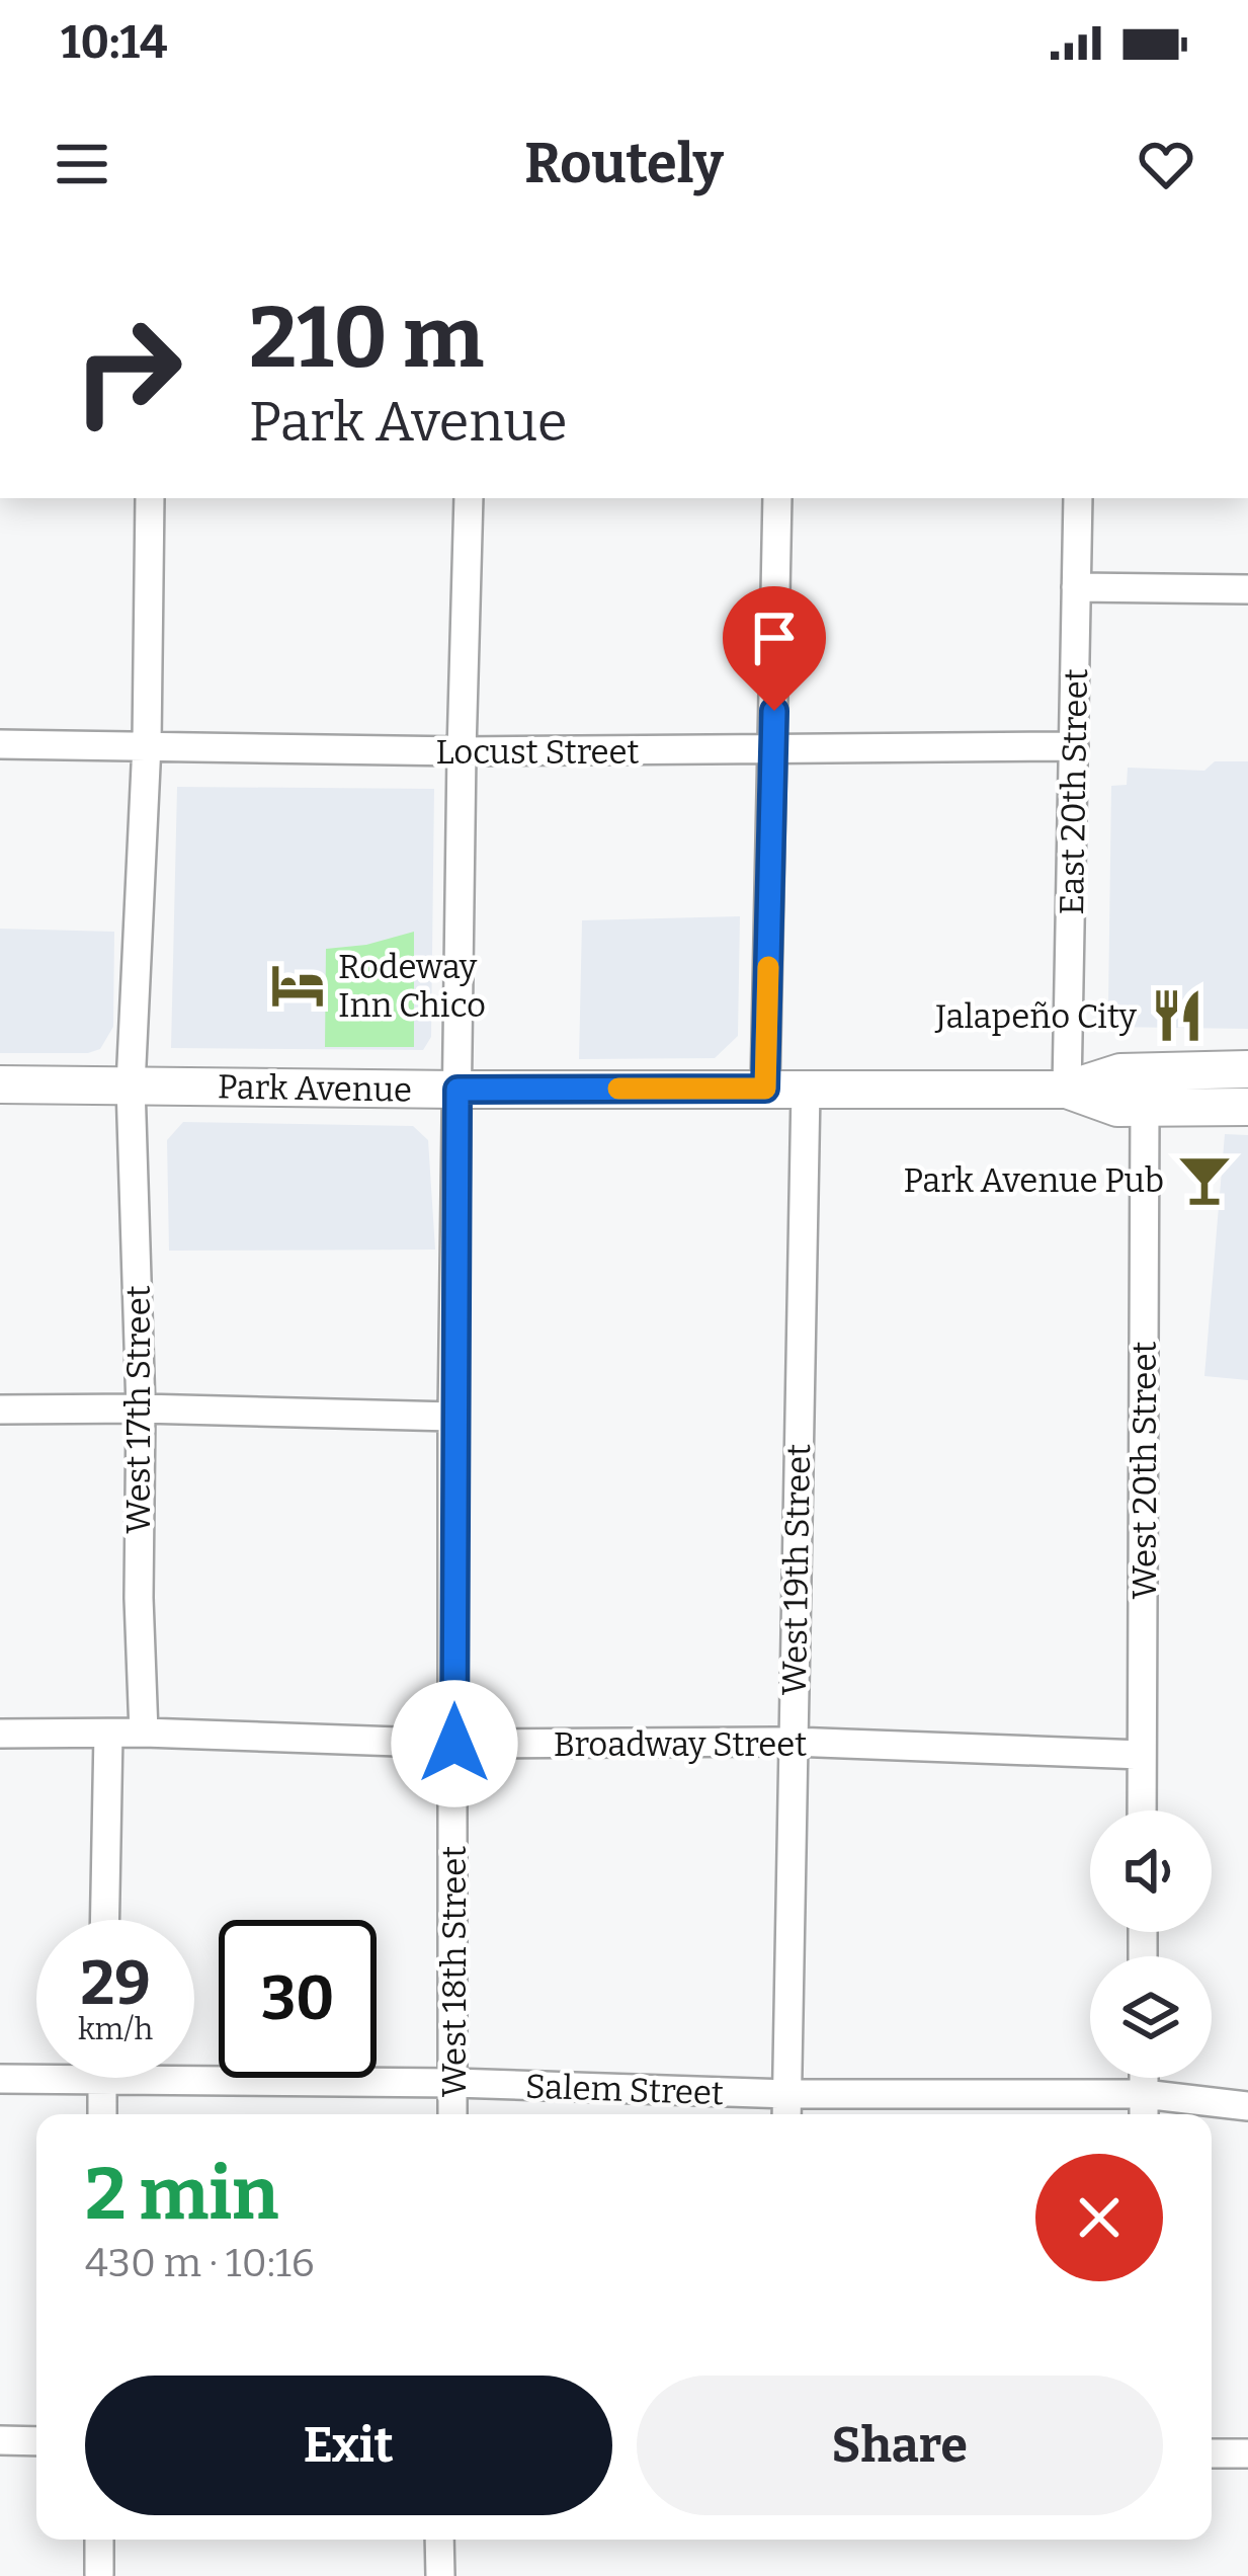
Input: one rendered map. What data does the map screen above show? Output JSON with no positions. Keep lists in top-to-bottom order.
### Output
{
  "streets": {
    "main road": ["Park Avenue"],
    "street": [
      "Locust Street",
      "East 20th Street",
      "West 17th Street",
      "West 20th Street",
      "West 19th Street",
      "Broadway Street",
      "West 18th Street",
      "Salem Street"
    ]
  },
  "crossings": [
    ["Locust Street", "East 20th Street"],
    ["Locust Street", "West 17th Street"],
    ["Locust Street", "West 18th Street"],
    ["East 20th Street", "Park Avenue"],
    ["Park Avenue", "West 17th Street"],
    ["Park Avenue", "West 20th Street"],
    ["Park Avenue", "West 19th Street"],
    ["Park Avenue", "West 18th Street"],
    ["West 17th Street", "Broadway Street"],
    ["West 20th Street", "Broadway Street"],
    ["West 19th Street", "Broadway Street"],
    ["West 19th Street", "Salem Street"],
    ["Broadway Street", "West 18th Street"],
    ["West 18th Street", "Salem Street"]
  ],
  "places": {
    "hotel": ["Rodeway Inn Chico"],
    "restaurant": ["Jalapeño City"],
    "bar": ["Park Avenue Pub"]
  },
  "page": {
    "status": "10:14",
    "header": "Routely",
    "turn": ["210 m", "Park Avenue"],
    "speed": "29 km/h",
    "limit": "30",
    "heading": ["2 min", "430 m · 10:16"],
    "buttons": ["Exit", "Share"]
  }
}
